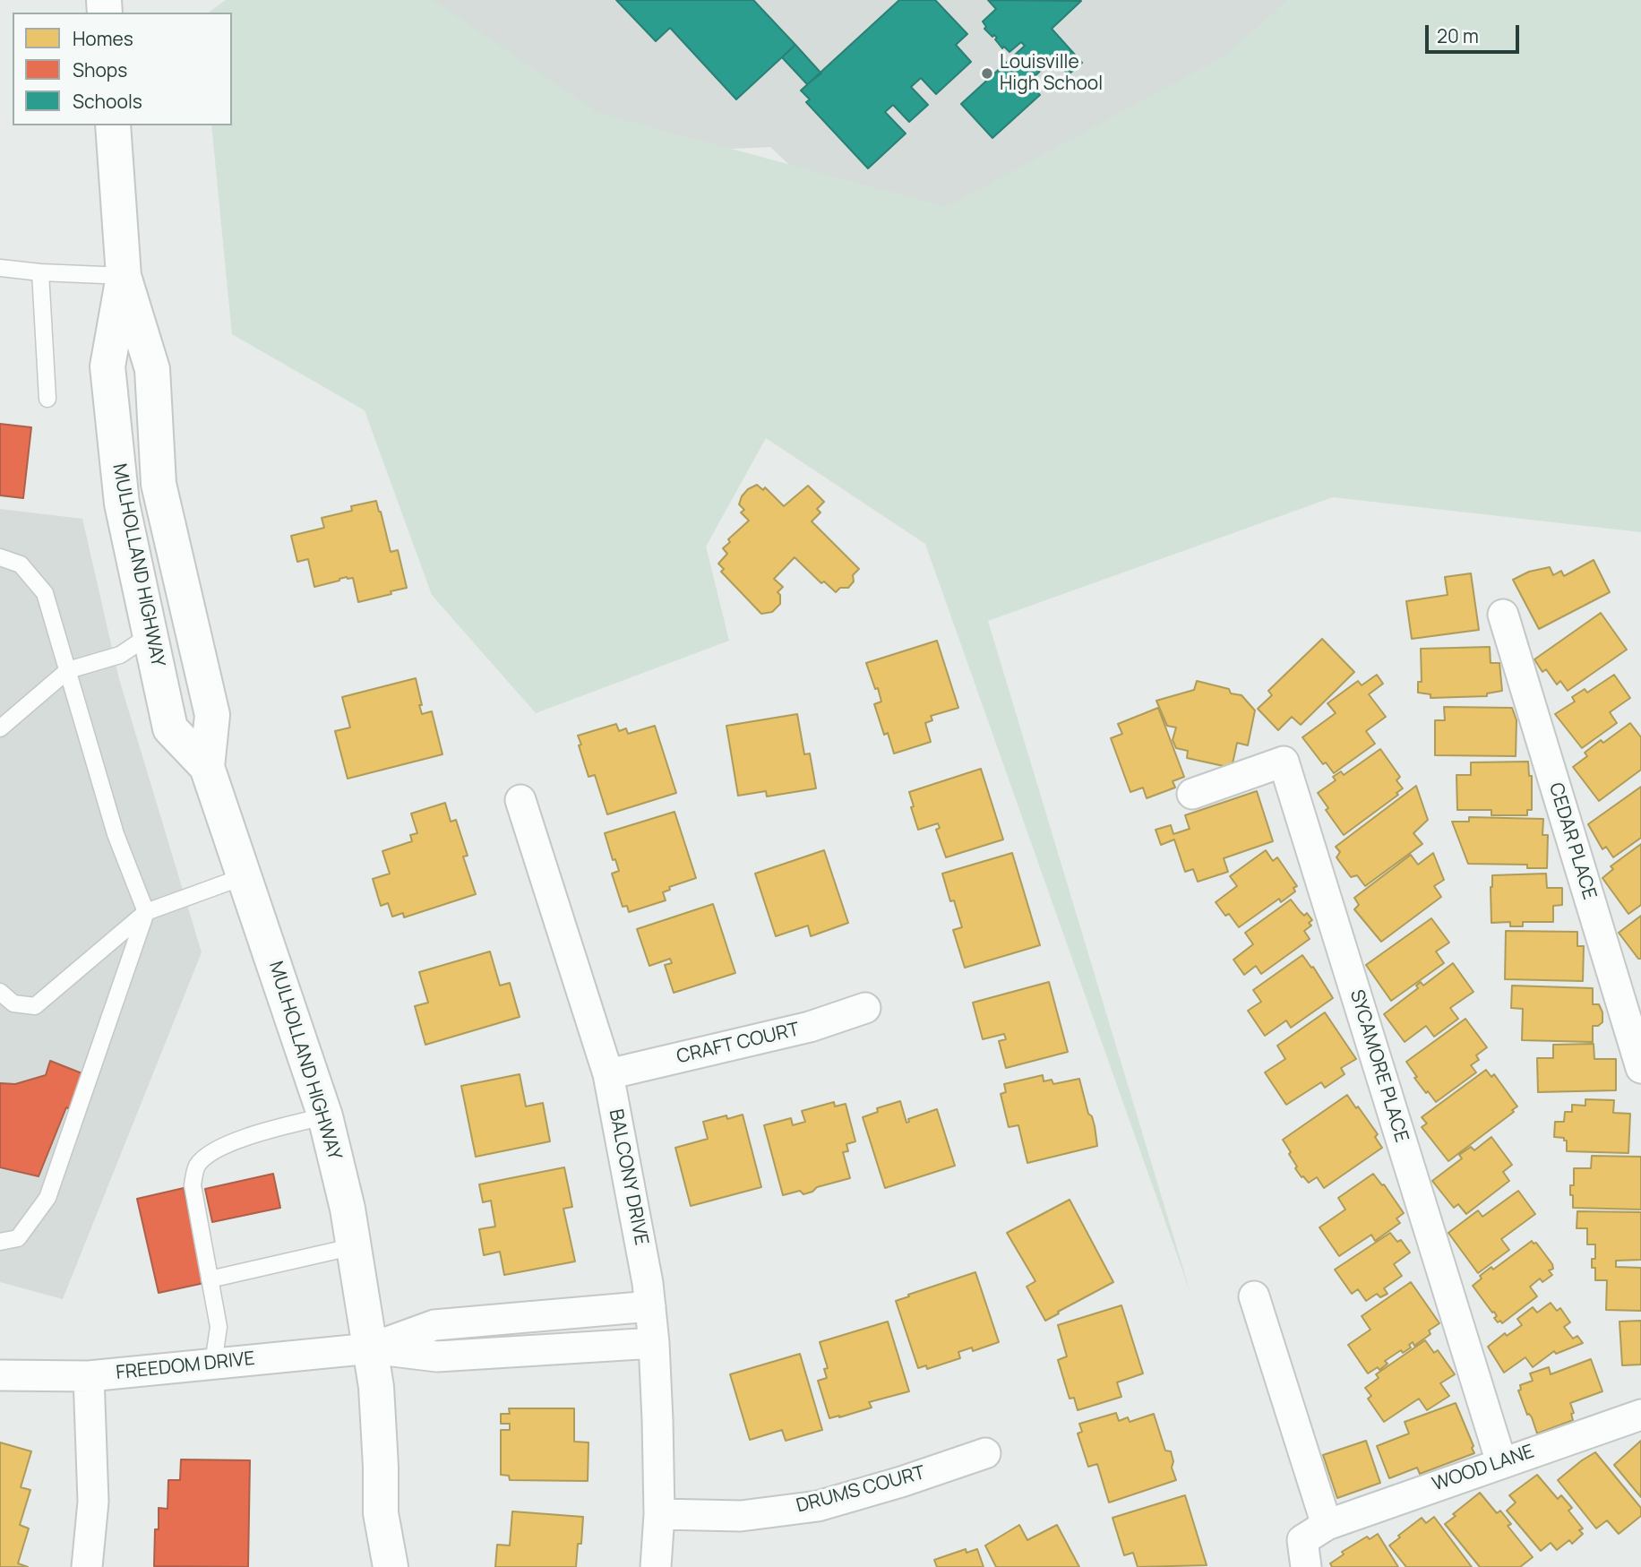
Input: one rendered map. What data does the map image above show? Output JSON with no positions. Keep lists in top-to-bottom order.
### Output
{
  "streets": {
    "main road": ["MULHOLLAND HIGHWAY"],
    "street": [
      "CEDAR PLACE",
      "CRAFT COURT",
      "SYCAMORE PLACE",
      "BALCONY DRIVE",
      "FREEDOM DRIVE",
      "WOOD LANE",
      "DRUMS COURT"
    ]
  },
  "crossings": [
    ["MULHOLLAND HIGHWAY", "FREEDOM DRIVE"],
    ["CRAFT COURT", "BALCONY DRIVE"],
    ["SYCAMORE PLACE", "WOOD LANE"],
    ["BALCONY DRIVE", "FREEDOM DRIVE"],
    ["BALCONY DRIVE", "DRUMS COURT"]
  ],
  "places": ["Louisville High School"],
  "legend": ["Homes", "Shops", "Schools"],
  "scale_bar": "20 m"
}
